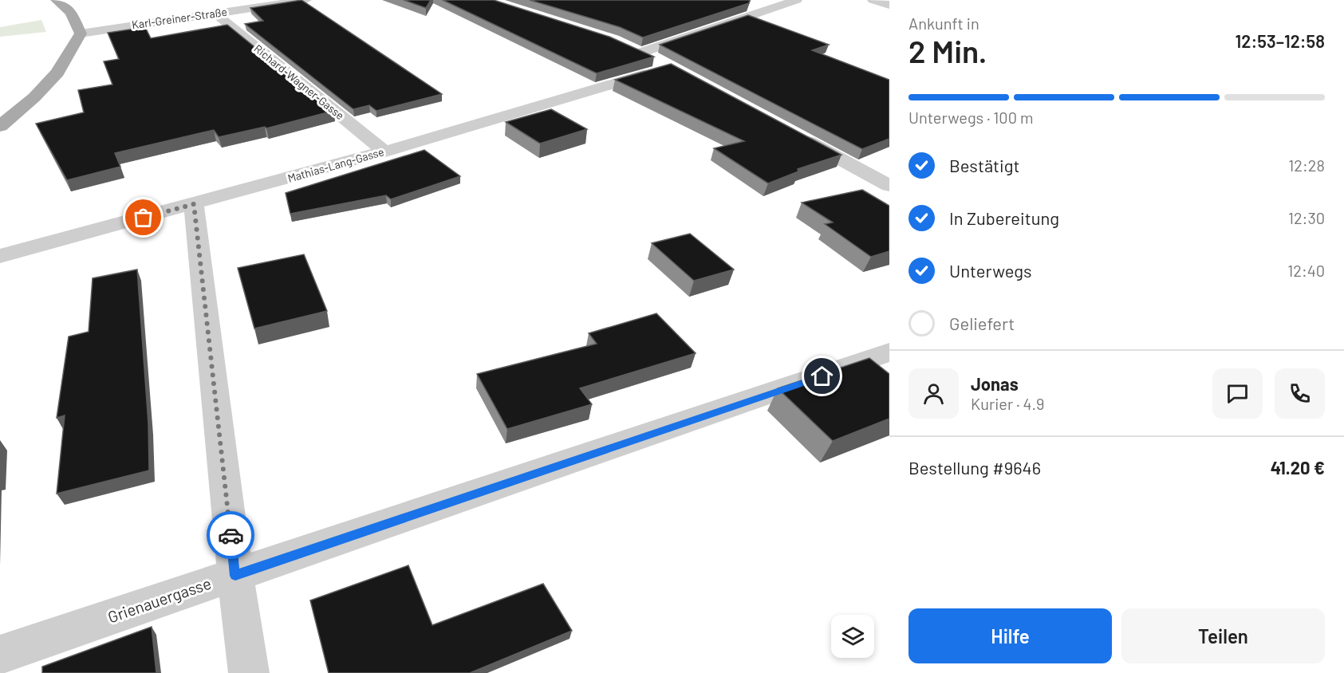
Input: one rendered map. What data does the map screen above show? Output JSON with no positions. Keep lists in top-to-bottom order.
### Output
{
  "streets": {
    "street": [
      "Karl-Greiner-Straße",
      "Richard-Wagner-Gasse",
      "Mathias-Lang-Gasse",
      "Grienauergasse"
    ]
  },
  "crossings": [
    ["Karl-Greiner-Straße", "Richard-Wagner-Gasse"],
    ["Richard-Wagner-Gasse", "Mathias-Lang-Gasse"]
  ],
  "page": {
    "heading": ["2 Min.", "Ankunft in", "12:53–12:58"],
    "panel": [
      "Jonas",
      "Kurier · 4.9",
      "Bestellung #9646",
      "41.20 €"
    ],
    "bar": "Unterwegs · 100 m",
    "list": [
      ["Bestätigt", "12:28"],
      ["In Zubereitung", "12:30"],
      ["Unterwegs", "12:40"],
      "Geliefert"
    ],
    "buttons": ["Hilfe", "Teilen"]
  }
}
